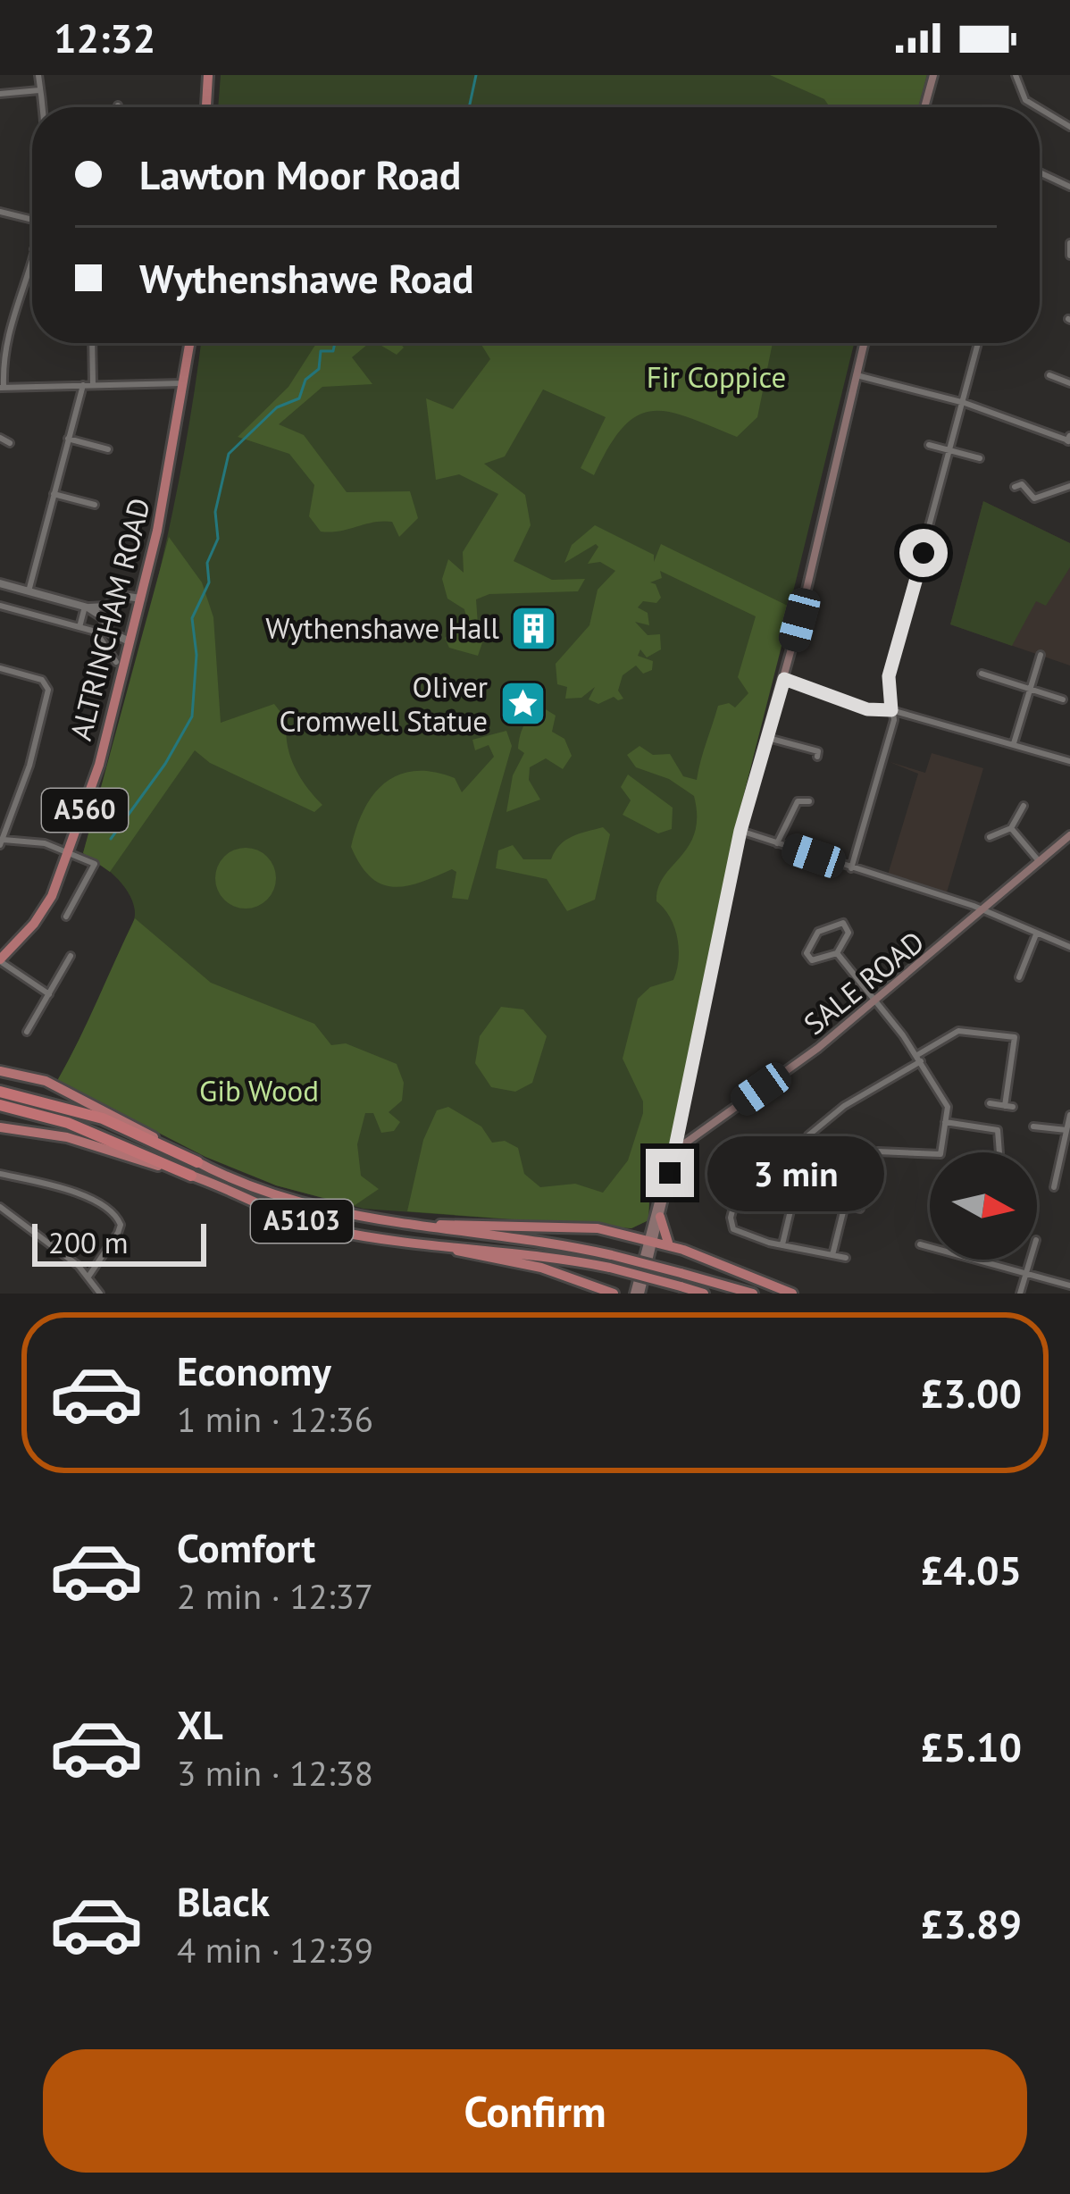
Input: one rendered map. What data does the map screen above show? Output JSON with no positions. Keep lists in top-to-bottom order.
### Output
{
  "streets": {
    "highway": ["ALTRINCHAM ROAD", "A560", "A5103"],
    "main road": ["SALE ROAD"]
  },
  "parks": ["Fir Coppice", "Gib Wood"],
  "places": {
    "building": ["Wythenshawe Hall"],
    "place": ["Oliver Cromwell Statue"]
  },
  "scale_bar": "200 m",
  "north": "right",
  "page": {
    "status": "12:32",
    "banner": ["Lawton Moor Road", "Wythenshawe Road"],
    "bubble": "3 min",
    "scale": "200 m",
    "list": [
      {
        "name": "Economy",
        "note": "1 min · 12:36",
        "value": "£3.00"
      },
      {
        "name": "Comfort",
        "note": "2 min · 12:37",
        "value": "£4.05"
      },
      {
        "name": "XL",
        "note": "3 min · 12:38",
        "value": "£5.10"
      },
      {
        "name": "Black",
        "note": "4 min · 12:39",
        "value": "£3.89"
      }
    ],
    "buttons": "Confirm"
  }
}
